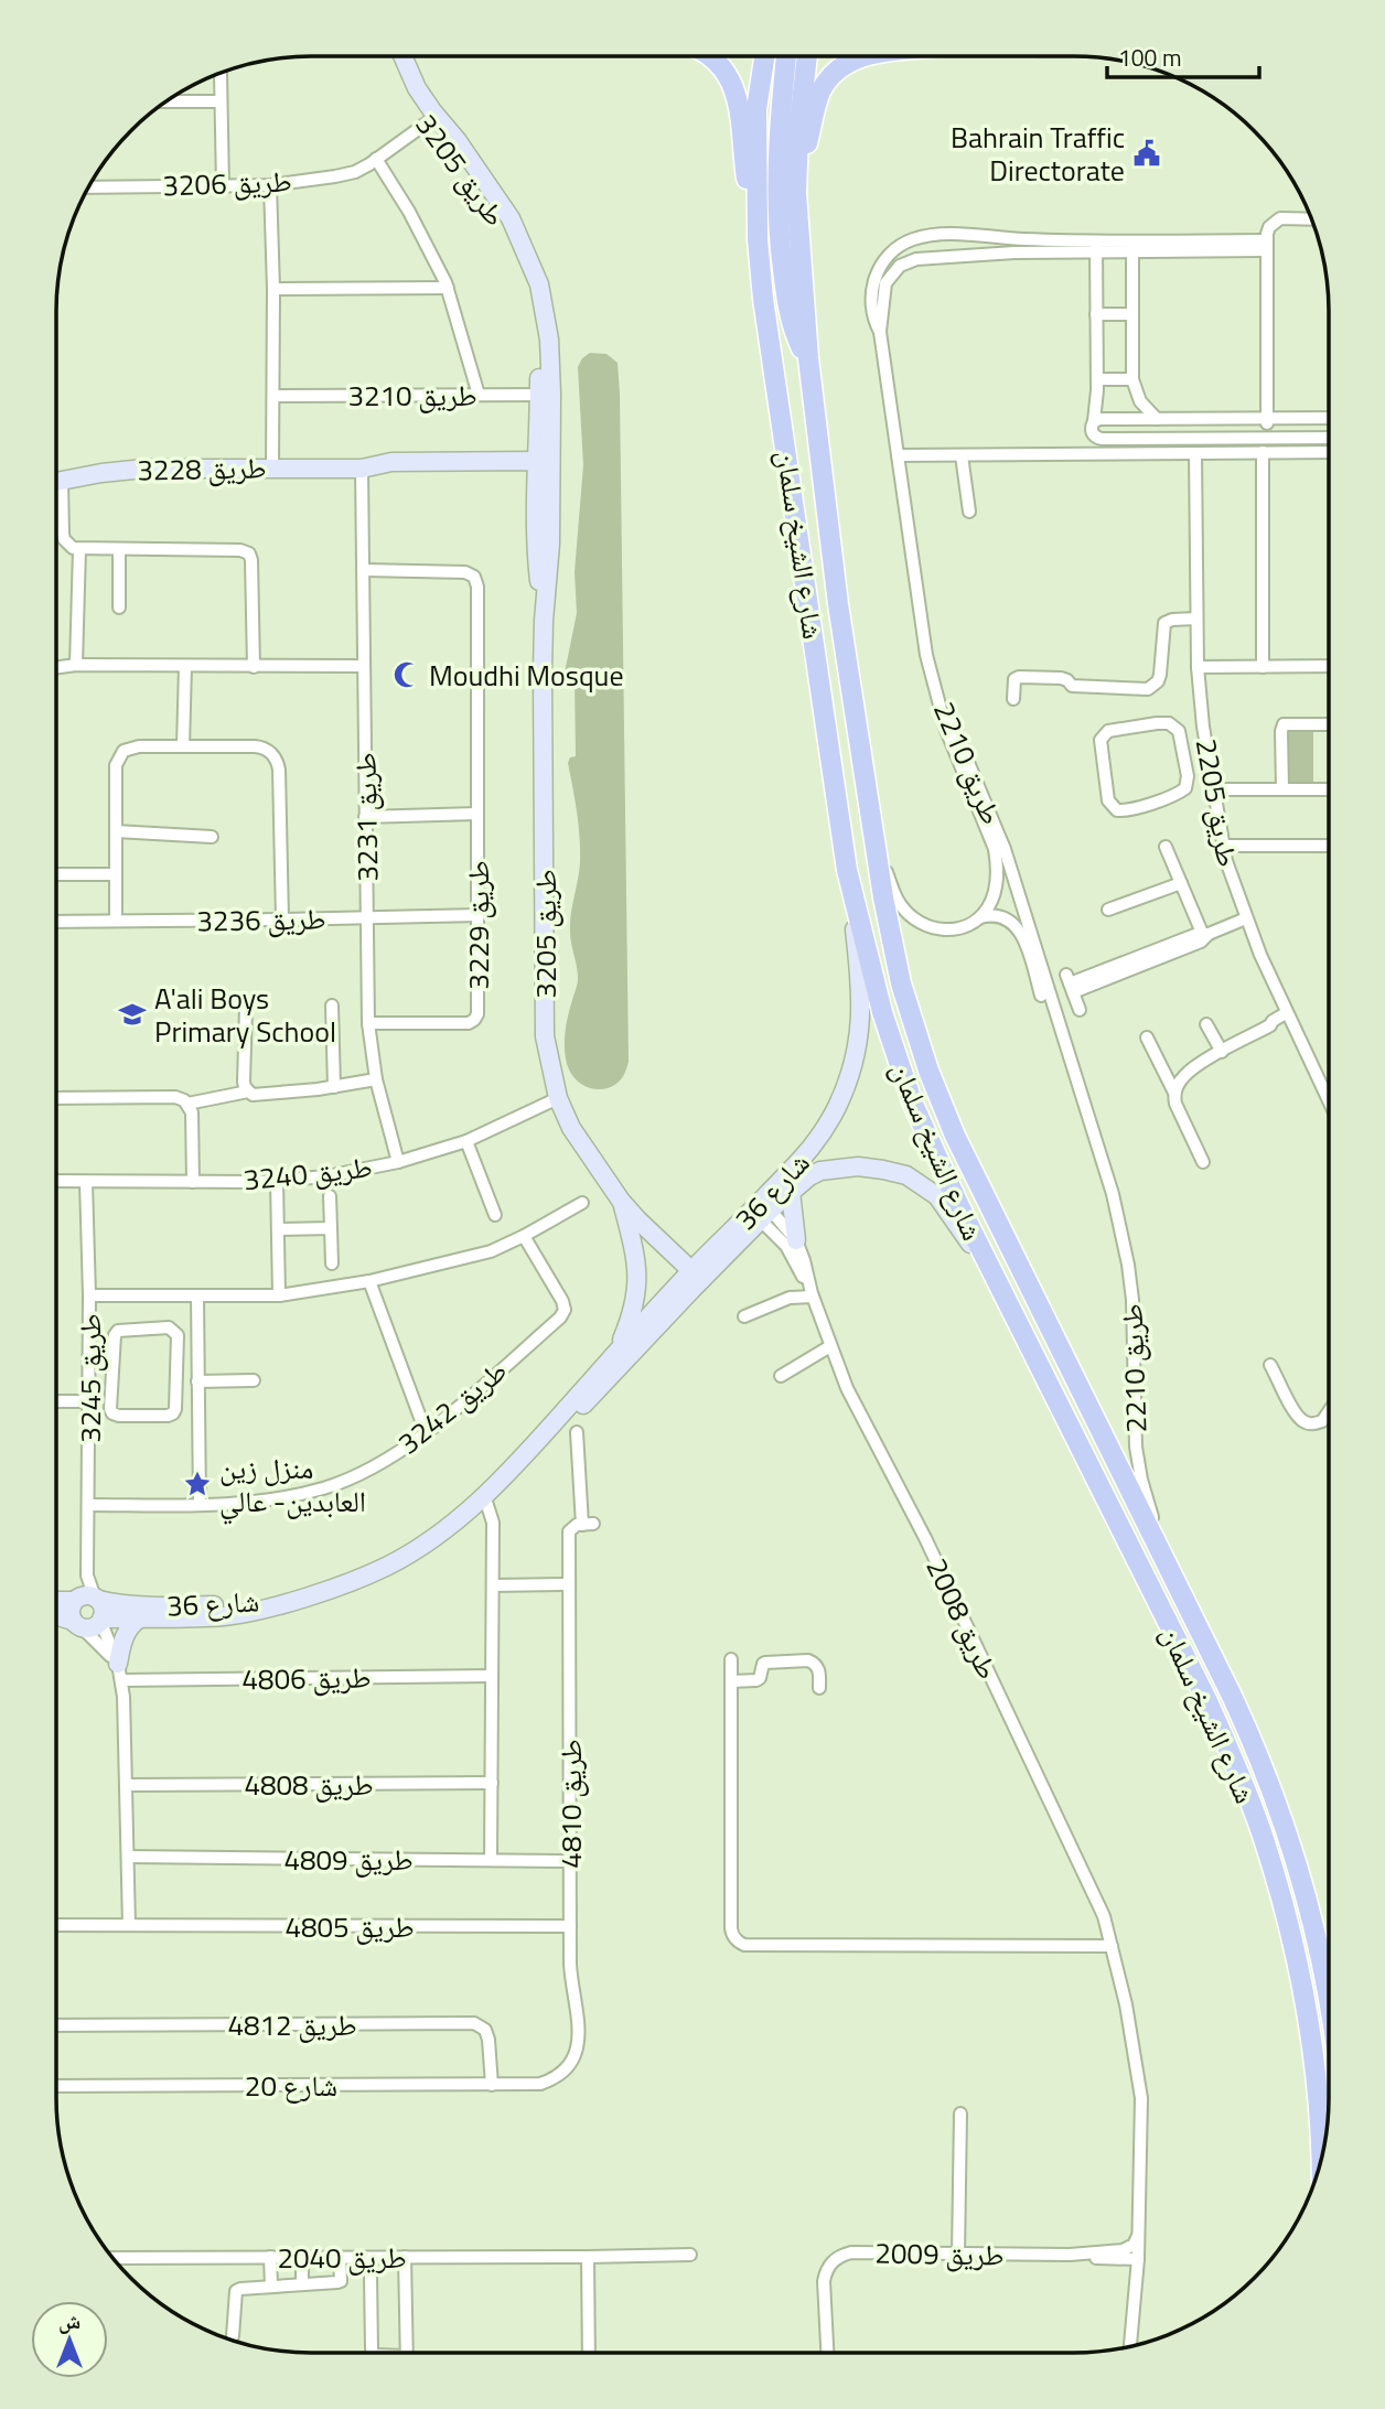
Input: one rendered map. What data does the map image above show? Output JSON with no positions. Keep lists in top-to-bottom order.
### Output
{
  "streets": {
    "main road": ["شارع الشيخ سلمان"],
    "street": [
      "طريق 3205",
      "طريق 3206",
      "طريق 3210",
      "طريق 3228",
      "طريق 2210",
      "طريق 2205",
      "طريق 3231",
      "طريق 3236",
      "طريق 3229",
      "طريق 3240",
      "شارع 36",
      "طريق 3245",
      "طريق 3242",
      "طريق 2008",
      "طريق 4806",
      "طريق 4808",
      "طريق 4810",
      "طريق 4809",
      "طريق 4805",
      "طريق 4812",
      "شارع 20",
      "طريق 2009",
      "طريق 2040"
    ]
  },
  "crossings": [
    ["طريق 3205", "طريق 3206"],
    ["طريق 3205", "طريق 3210"],
    ["طريق 3205", "طريق 3228"],
    ["طريق 3205", "طريق 3240"],
    ["طريق 3205", "شارع 36"],
    ["طريق 3228", "طريق 3231"],
    ["شارع الشيخ سلمان", "طريق 2210"],
    ["شارع الشيخ سلمان", "شارع 36"],
    ["طريق 3231", "طريق 3236"],
    ["طريق 3231", "طريق 3229"],
    ["طريق 3231", "طريق 3240"],
    ["طريق 3236", "طريق 3229"],
    ["طريق 3240", "طريق 3245"],
    ["شارع 36", "طريق 3245"],
    ["شارع 36", "طريق 2008"],
    ["طريق 3245", "طريق 3242"],
    ["طريق 2008", "طريق 2009"],
    ["طريق 4810", "طريق 4809"],
    ["طريق 4810", "طريق 4805"],
    ["طريق 4810", "شارع 20"],
    ["طريق 4812", "شارع 20"]
  ],
  "places": {
    "public building": ["Bahrain Traffic Directorate"],
    "mosque": ["Moudhi Mosque"],
    "school or university": ["A'ali Boys Primary School"],
    "place": ["منزل زين العابدين- عالي"]
  },
  "scale_bar": "100 m",
  "north": "top"
}
